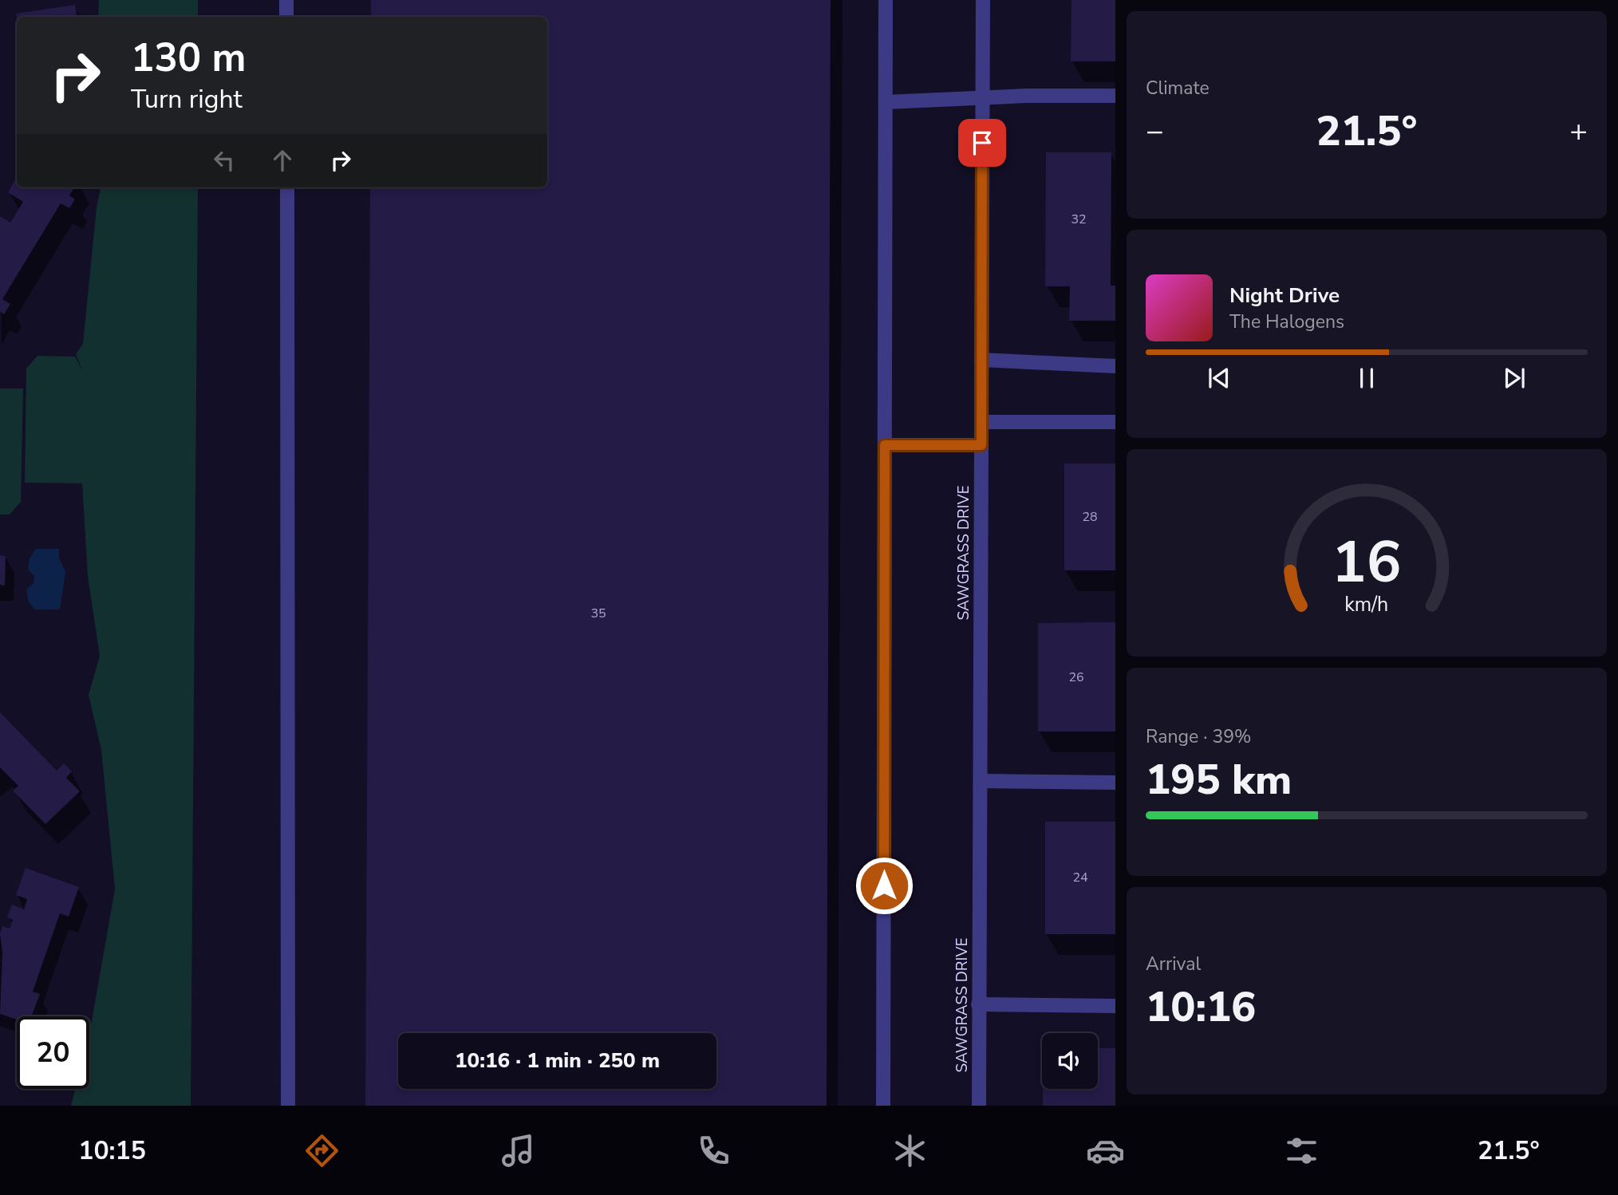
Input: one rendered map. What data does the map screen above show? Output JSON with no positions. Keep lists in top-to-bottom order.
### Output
{
  "streets": {
    "street": ["SAWGRASS DRIVE"]
  },
  "house_numbers": [
    "32",
    "28",
    "35",
    "26",
    "24"
  ],
  "page": {
    "tile": [
      "Climate",
      ["Range · 39%", "195 km"],
      ["Arrival", "10:16"]
    ],
    "turn": ["130 m", "Turn right"],
    "heat": ["−", "21.5°", "+"],
    "song": ["Night Drive", "The Halogens"],
    "limit": "20",
    "trip": "10:16 · 1 min · 250 m",
    "tabs": ["10:15", "21.5°"],
    "gauge": ["16", "km/h"]
  }
}
